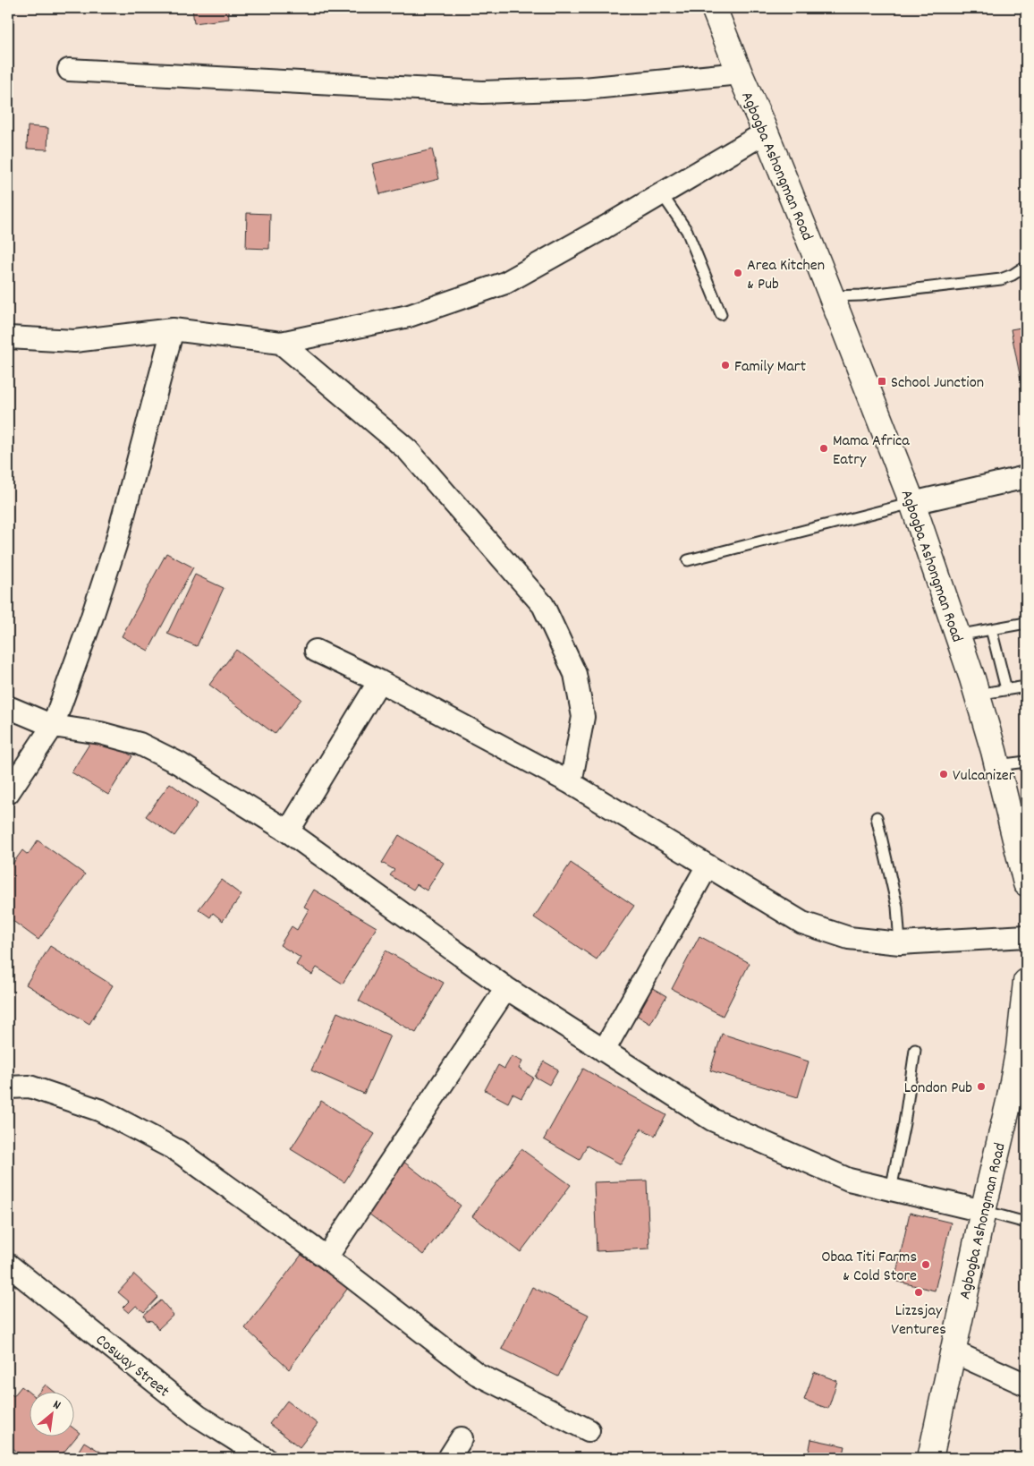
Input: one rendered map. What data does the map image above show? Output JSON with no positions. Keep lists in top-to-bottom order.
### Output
{
  "streets": {
    "street": ["Agbogba Ashongman Road", "Cosway Street"]
  },
  "places": {
    "other": [
      "Area Kitchen & Pub",
      "Family Mart",
      "Mama Africa Eatry",
      "Vulcanizer",
      "London Pub",
      "Obaa Titi Farms & Cold Store",
      "Lizzsjay Ventures"
    ],
    "transit": ["School Junction"]
  },
  "north": "top right"
}
